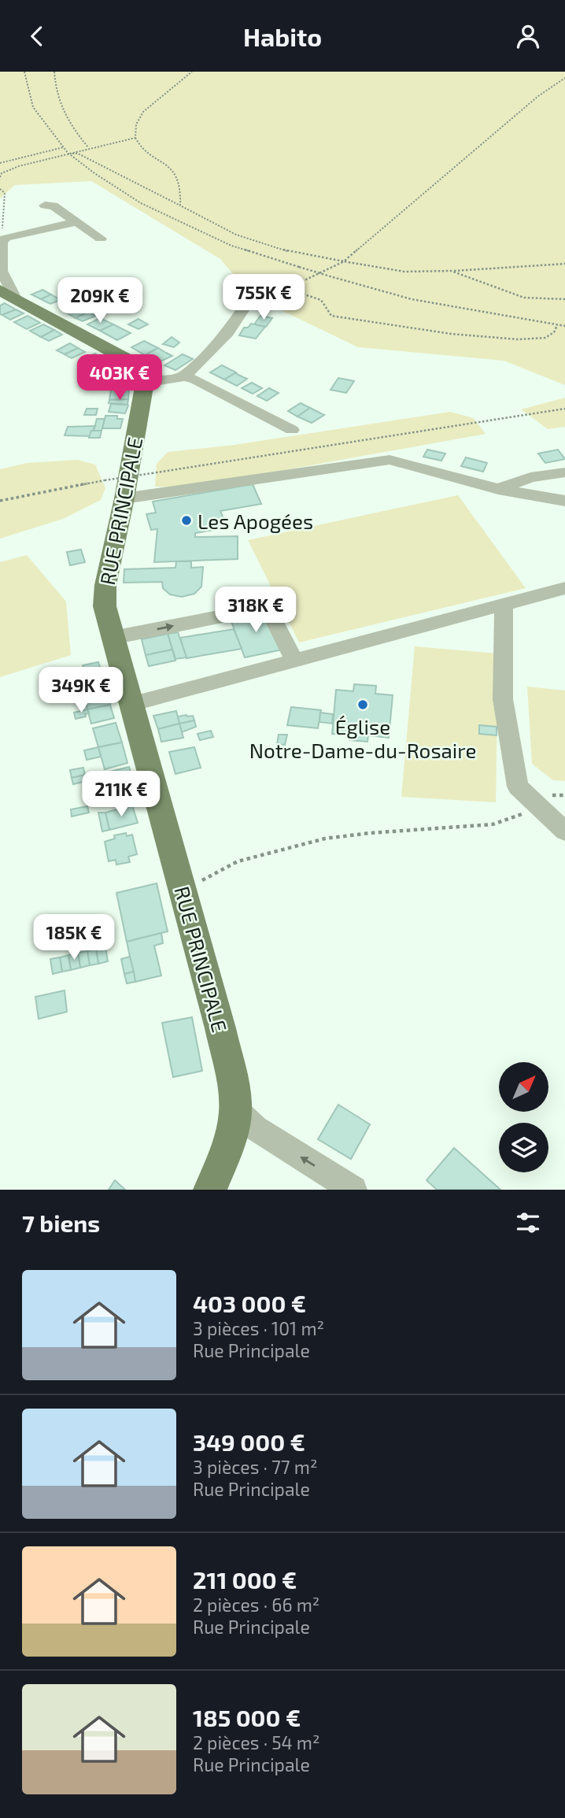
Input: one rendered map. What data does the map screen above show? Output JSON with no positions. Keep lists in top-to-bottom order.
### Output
{
  "streets": {
    "main road": ["RUE PRINCIPALE"]
  },
  "places": ["Les Apogées", "Église Notre-Dame-du-Rosaire"],
  "north": "top right",
  "page": {
    "header": "Habito",
    "price": [
      "755K €",
      "209K €",
      "403K €",
      "318K €",
      "349K €",
      "211K €",
      "185K €"
    ],
    "heading": "7 biens",
    "list": [
      {
        "name": "403 000 €",
        "note": "3 pièces · 101 m² · Rue Principale"
      },
      {
        "name": "349 000 €",
        "note": "3 pièces · 77 m² · Rue Principale"
      },
      {
        "name": "211 000 €",
        "note": "2 pièces · 66 m² · Rue Principale"
      },
      {
        "name": "185 000 €",
        "note": "2 pièces · 54 m² · Rue Principale"
      }
    ]
  }
}
